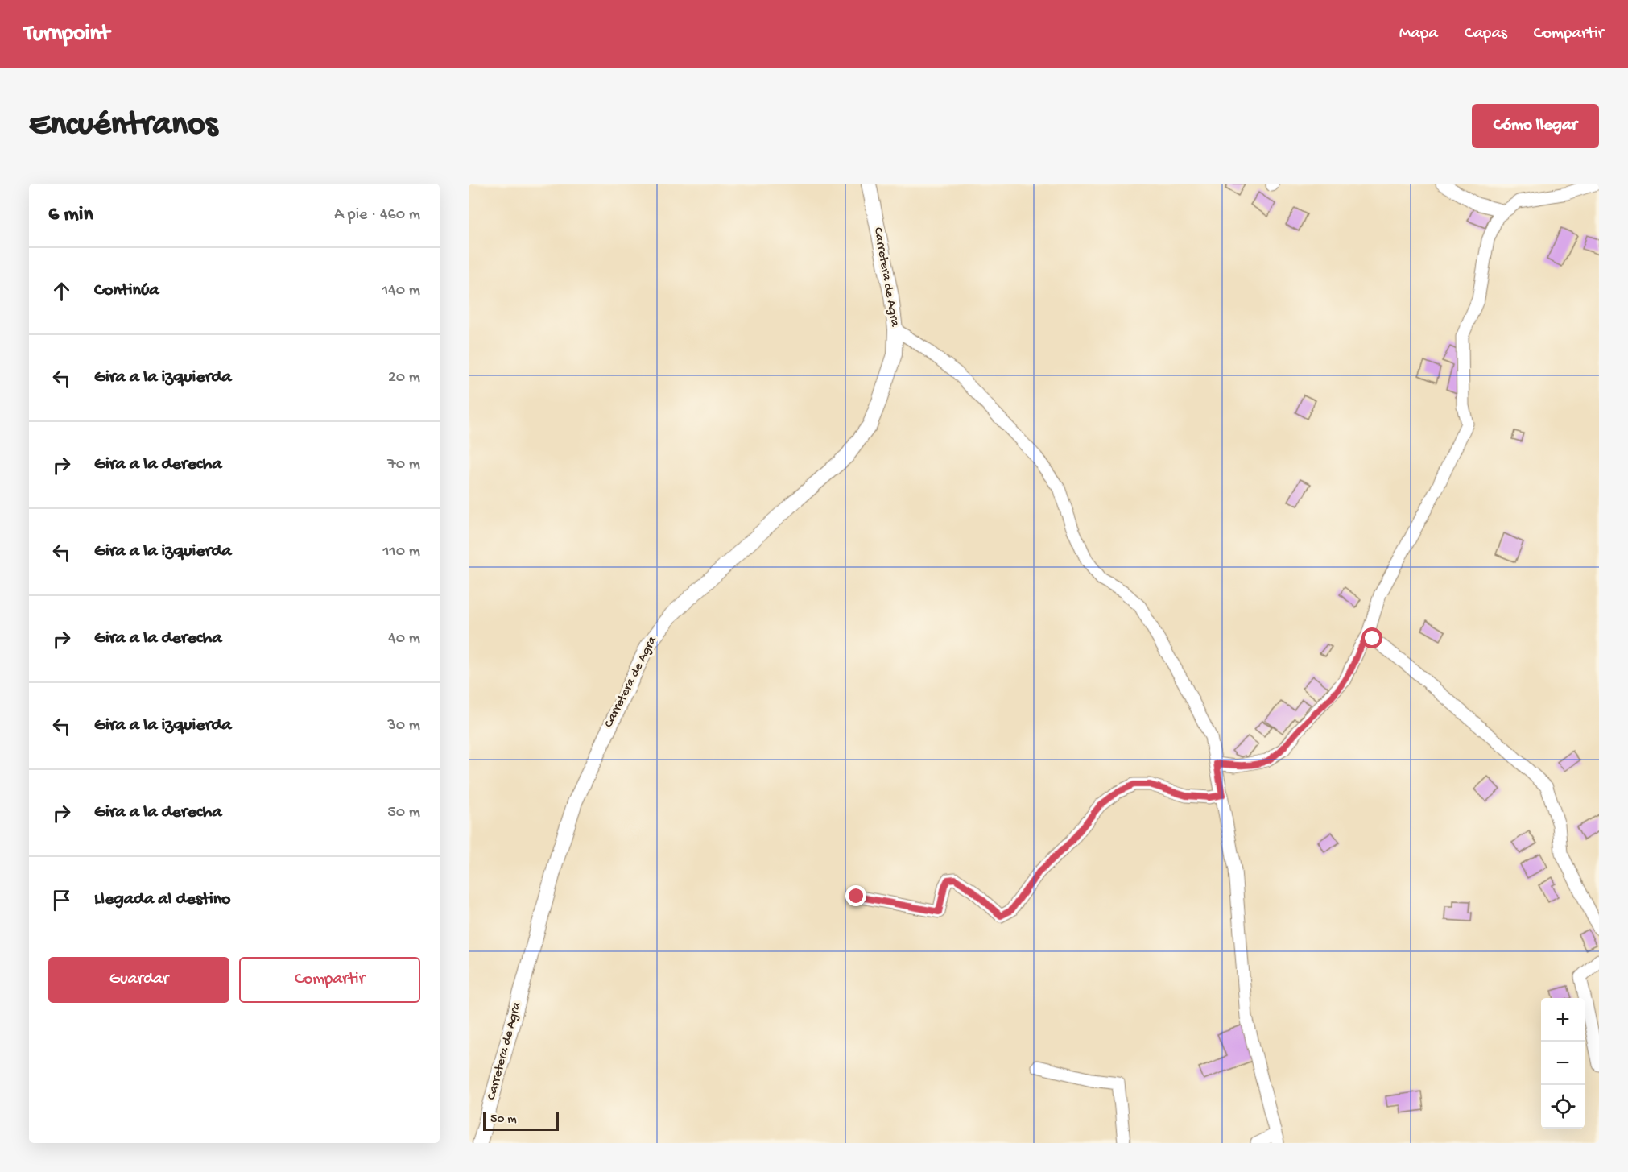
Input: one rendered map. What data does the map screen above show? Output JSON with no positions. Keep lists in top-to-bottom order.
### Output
{
  "streets": {
    "street": ["Carretera de Agra"]
  },
  "scale_bar": "50 m",
  "page": {
    "header": "Turnpoint",
    "nav": ["Mapa", "Capas", "Compartir"],
    "buttons": [
      "Cómo llegar",
      ["Guardar", "Compartir"]
    ],
    "title": "Encuéntranos",
    "heading": ["6 min", "A pie · 460 m"],
    "list": [
      ["Continúa", "140 m"],
      ["Gira a la izquierda", "20 m"],
      ["Gira a la derecha", "70 m"],
      ["Gira a la izquierda", "110 m"],
      ["Gira a la derecha", "40 m"],
      ["Gira a la izquierda", "30 m"],
      ["Gira a la derecha", "50 m"],
      "Llegada al destino"
    ],
    "map_buttons": ["+", "−"],
    "scale": "50 m"
  }
}
